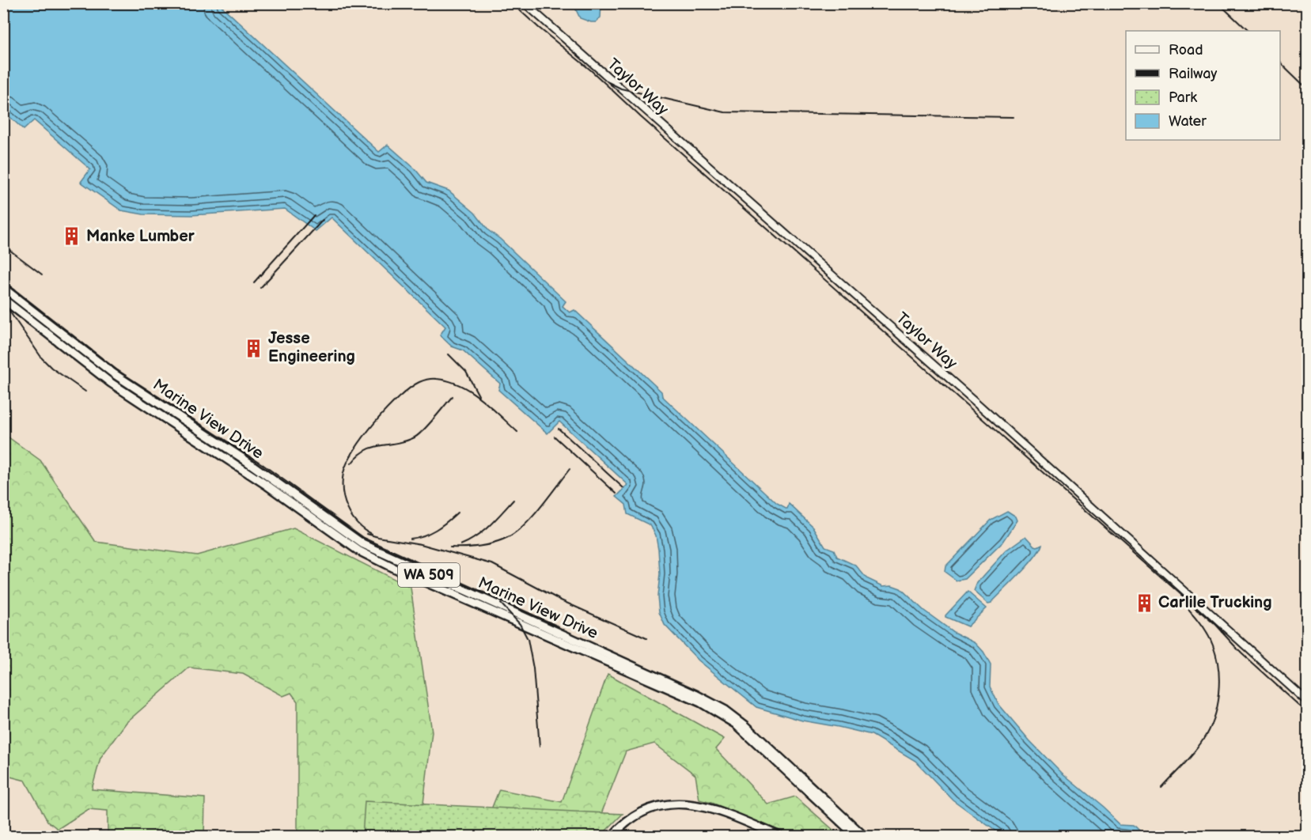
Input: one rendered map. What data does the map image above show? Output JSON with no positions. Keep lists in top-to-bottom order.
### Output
{
  "streets": {
    "main road": ["Marine View Drive", "WA 509"],
    "street": ["Taylor Way"]
  },
  "places": {
    "building": ["Manke Lumber", "Jesse Engineering", "Carlile Trucking"]
  },
  "legend": [
    "Road",
    "Railway",
    "Park",
    "Water"
  ]
}
